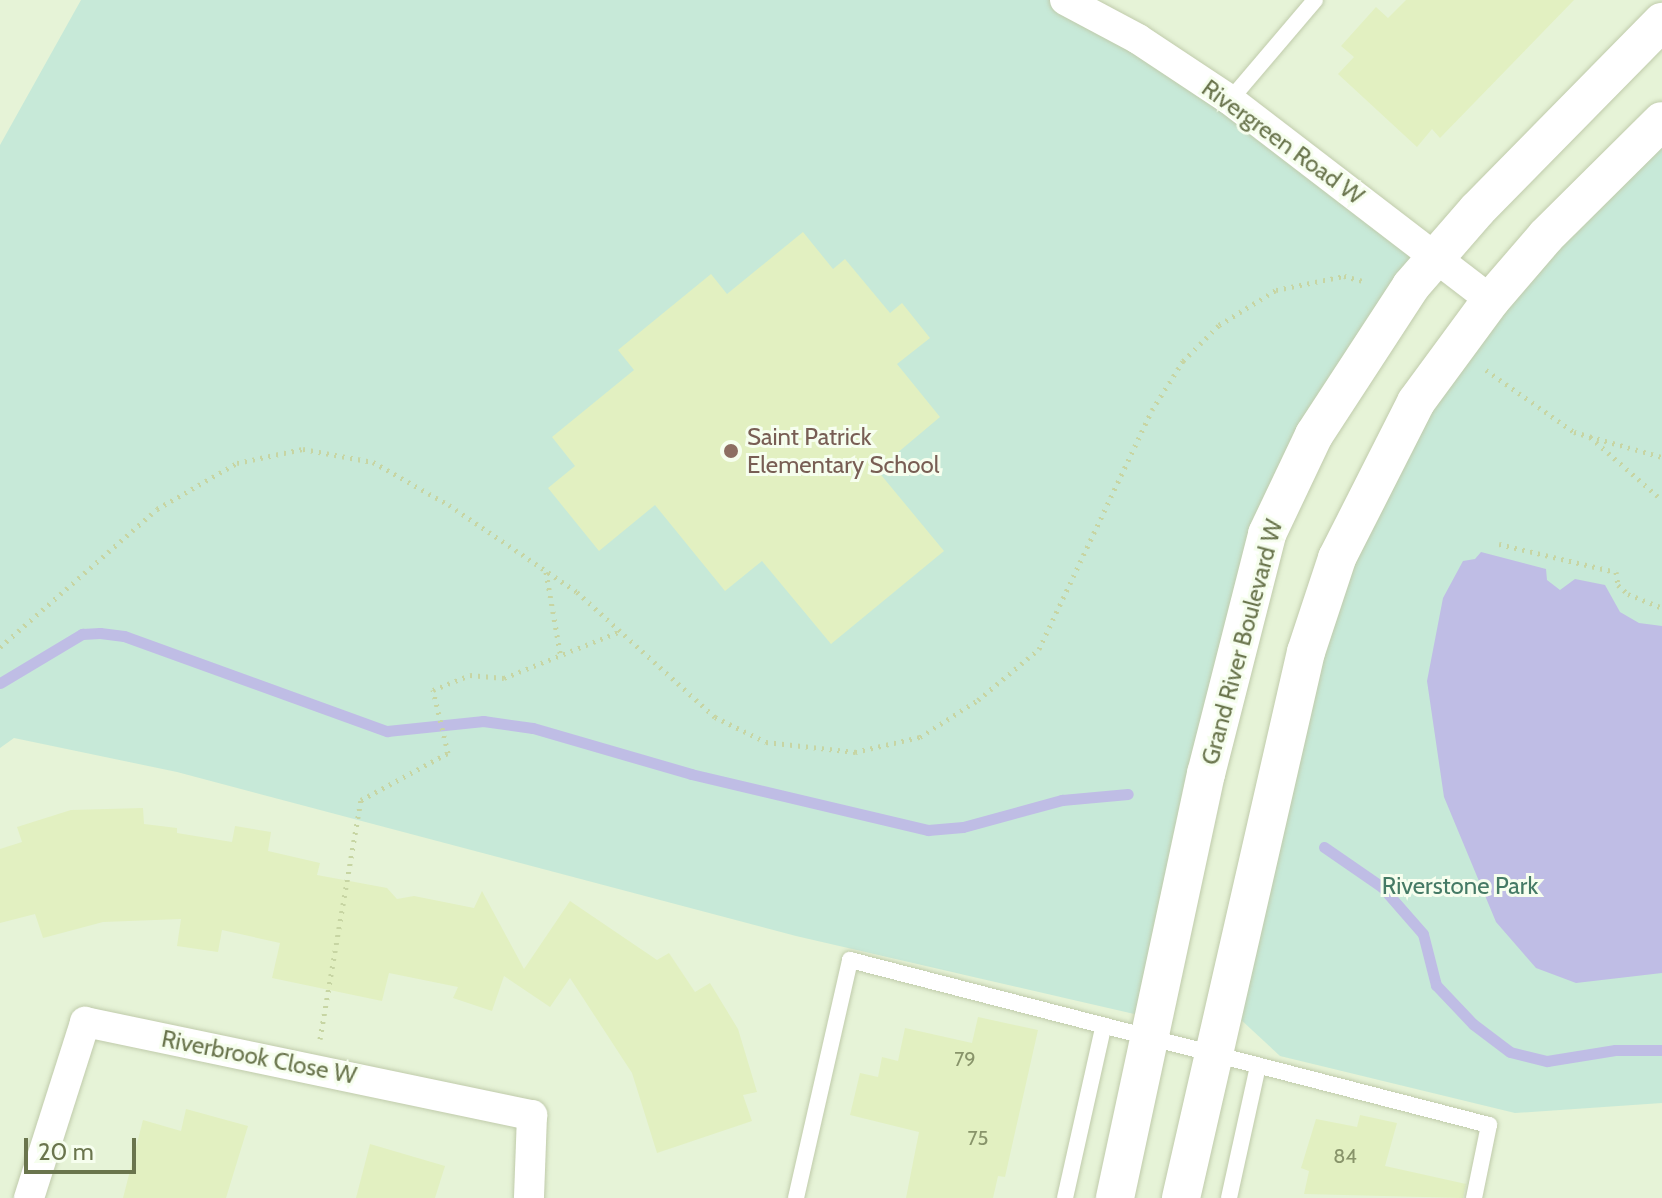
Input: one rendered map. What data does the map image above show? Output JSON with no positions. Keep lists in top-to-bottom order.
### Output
{
  "streets": {
    "street": ["Rivergreen Road W", "Grand River Boulevard W", "Riverbrook Close W"]
  },
  "crossings": [
    ["Rivergreen Road W", "Grand River Boulevard W"]
  ],
  "parks": ["Riverstone Park"],
  "places": ["Saint Patrick Elementary School"],
  "house_numbers": ["79", "75", "84"],
  "scale_bar": "20 m"
}
